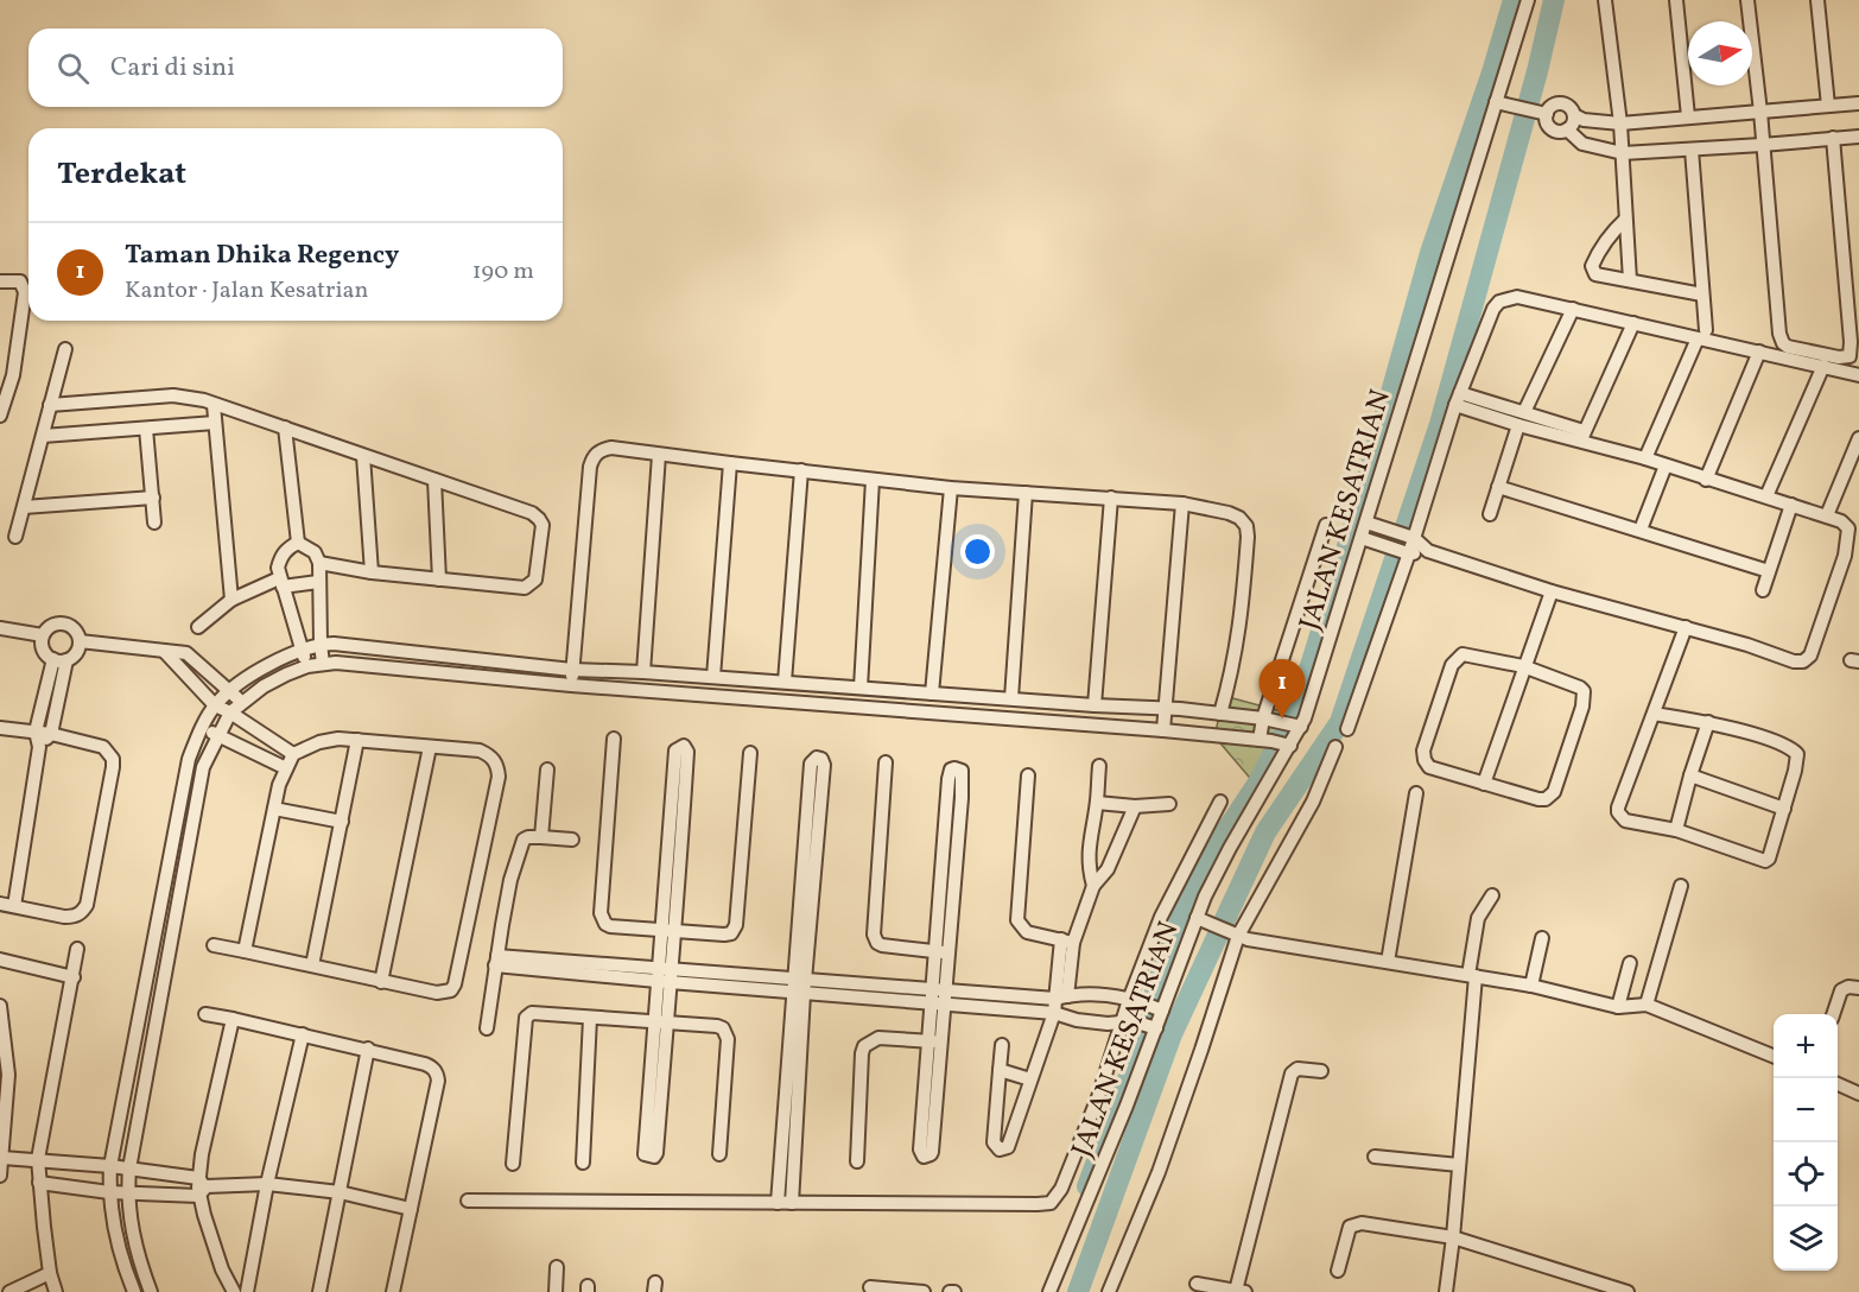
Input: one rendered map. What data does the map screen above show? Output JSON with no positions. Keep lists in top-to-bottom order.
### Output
{
  "streets": {
    "street": ["JALAN KESATRIAN"]
  },
  "north": "right",
  "page": {
    "search": "Cari di sini",
    "heading": "Terdekat",
    "list": [
      {
        "mark": "1",
        "name": "Taman Dhika Regency",
        "note": "Kantor · Jalan Kesatrian",
        "value": "190 m"
      }
    ],
    "pins": "1",
    "map_buttons": ["+", "−"]
  }
}
